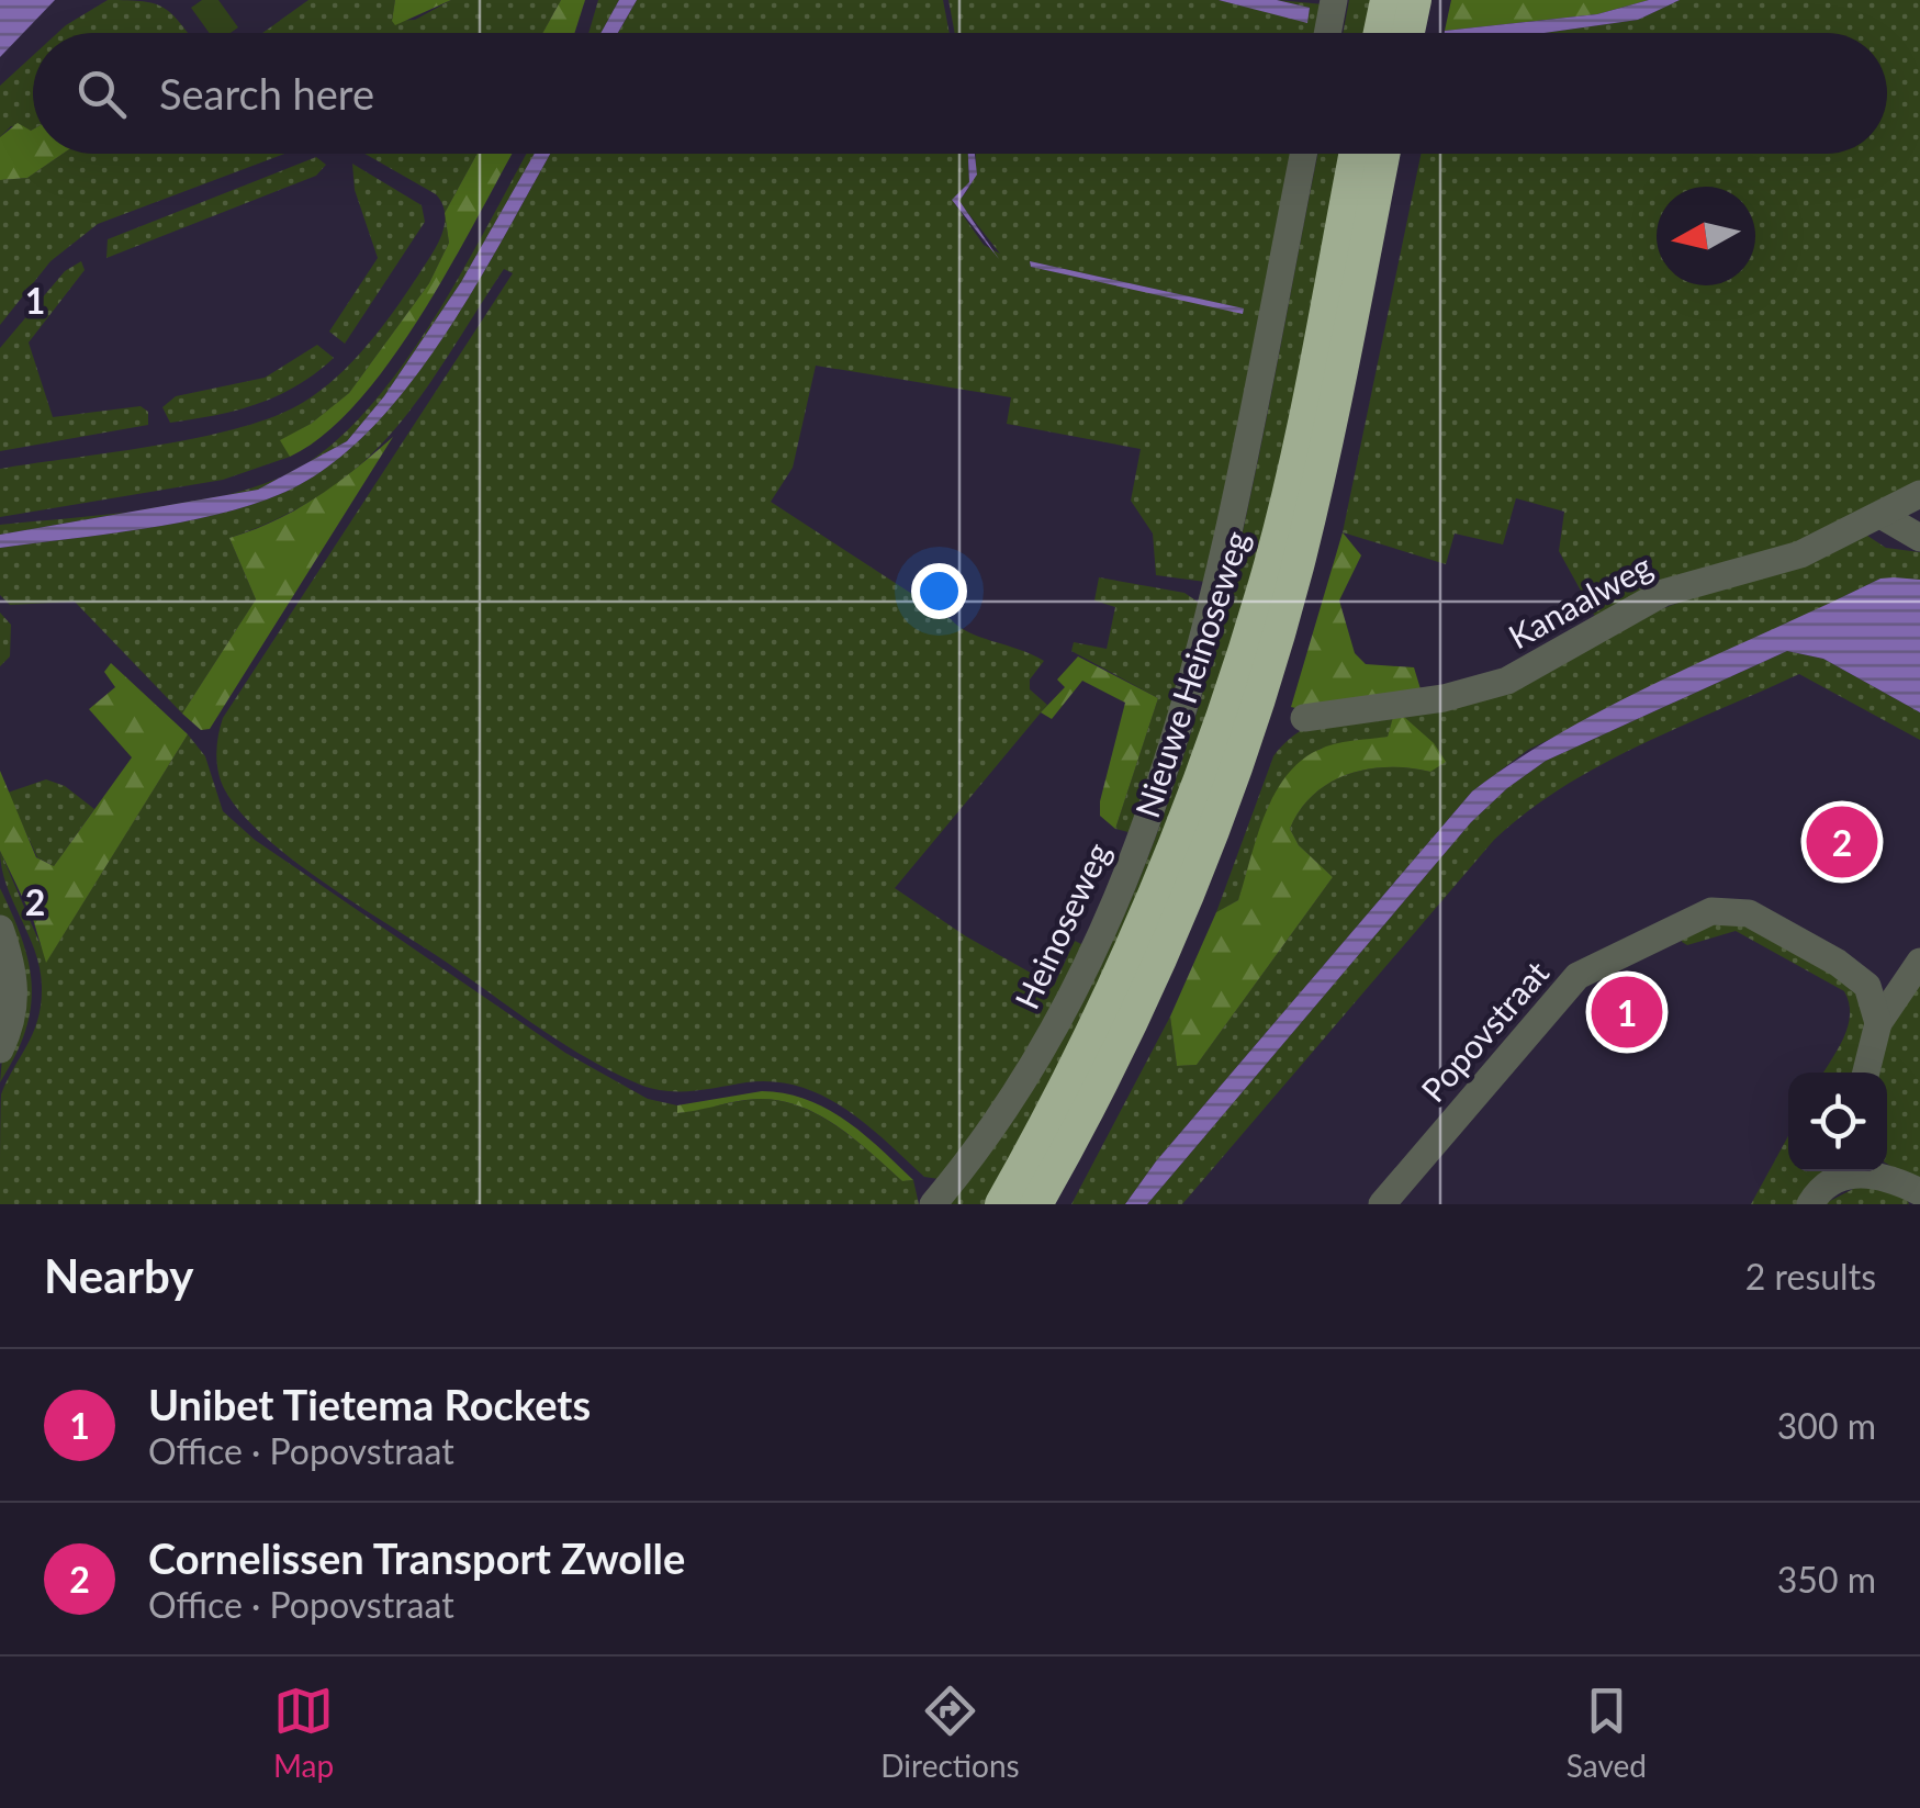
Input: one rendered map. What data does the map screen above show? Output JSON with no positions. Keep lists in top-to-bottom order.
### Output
{
  "streets": {
    "highway": ["Nieuwe Heinoseweg"],
    "street": ["Kanaalweg", "Heinoseweg", "Popovstraat"]
  },
  "north": "left",
  "page": {
    "search": "Search here",
    "pins": ["2", "1"],
    "heading": ["Nearby", "2 results"],
    "list": [
      {
        "mark": "1",
        "name": "Unibet Tietema Rockets",
        "note": "Office · Popovstraat",
        "value": "300 m"
      },
      {
        "mark": "2",
        "name": "Cornelissen Transport Zwolle",
        "note": "Office · Popovstraat",
        "value": "350 m"
      }
    ],
    "nav": ["Map", "Directions", "Saved"]
  },
  "grid": {
    "rows": ["1", "2"]
  }
}
